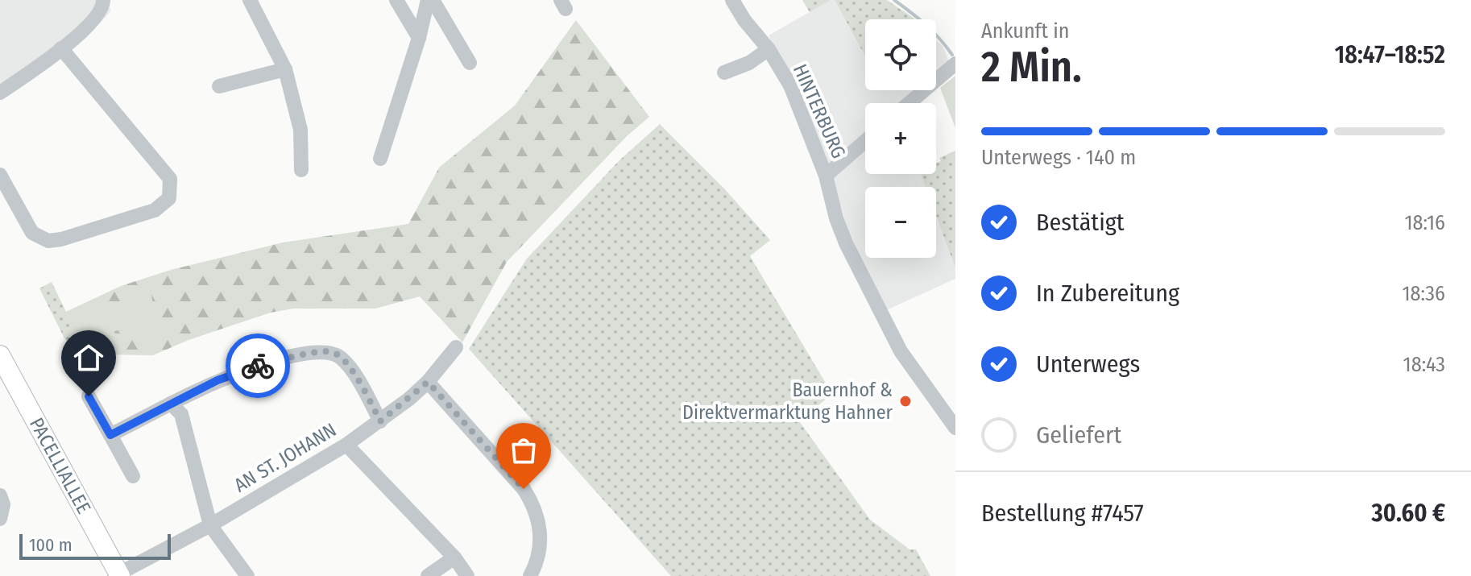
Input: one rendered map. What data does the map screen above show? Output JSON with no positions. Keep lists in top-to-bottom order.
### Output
{
  "streets": {
    "main road": ["PACELLIALLEE"],
    "street": ["HINTERBURG", "AN ST. JOHANN"]
  },
  "crossings": [
    ["AN ST. JOHANN", "PACELLIALLEE"]
  ],
  "places": ["Bauernhof & Direktvermarktung Hahner"],
  "scale_bar": "100 m",
  "page": {
    "heading": ["2 Min.", "Ankunft in", "18:47–18:52"],
    "panel": ["Bestellung #7457", "30.60 €"],
    "map_buttons": ["+", "−"],
    "bar": "Unterwegs · 140 m",
    "list": [
      ["Bestätigt", "18:16"],
      ["In Zubereitung", "18:36"],
      ["Unterwegs", "18:43"],
      "Geliefert"
    ],
    "scale": "100 m"
  }
}
